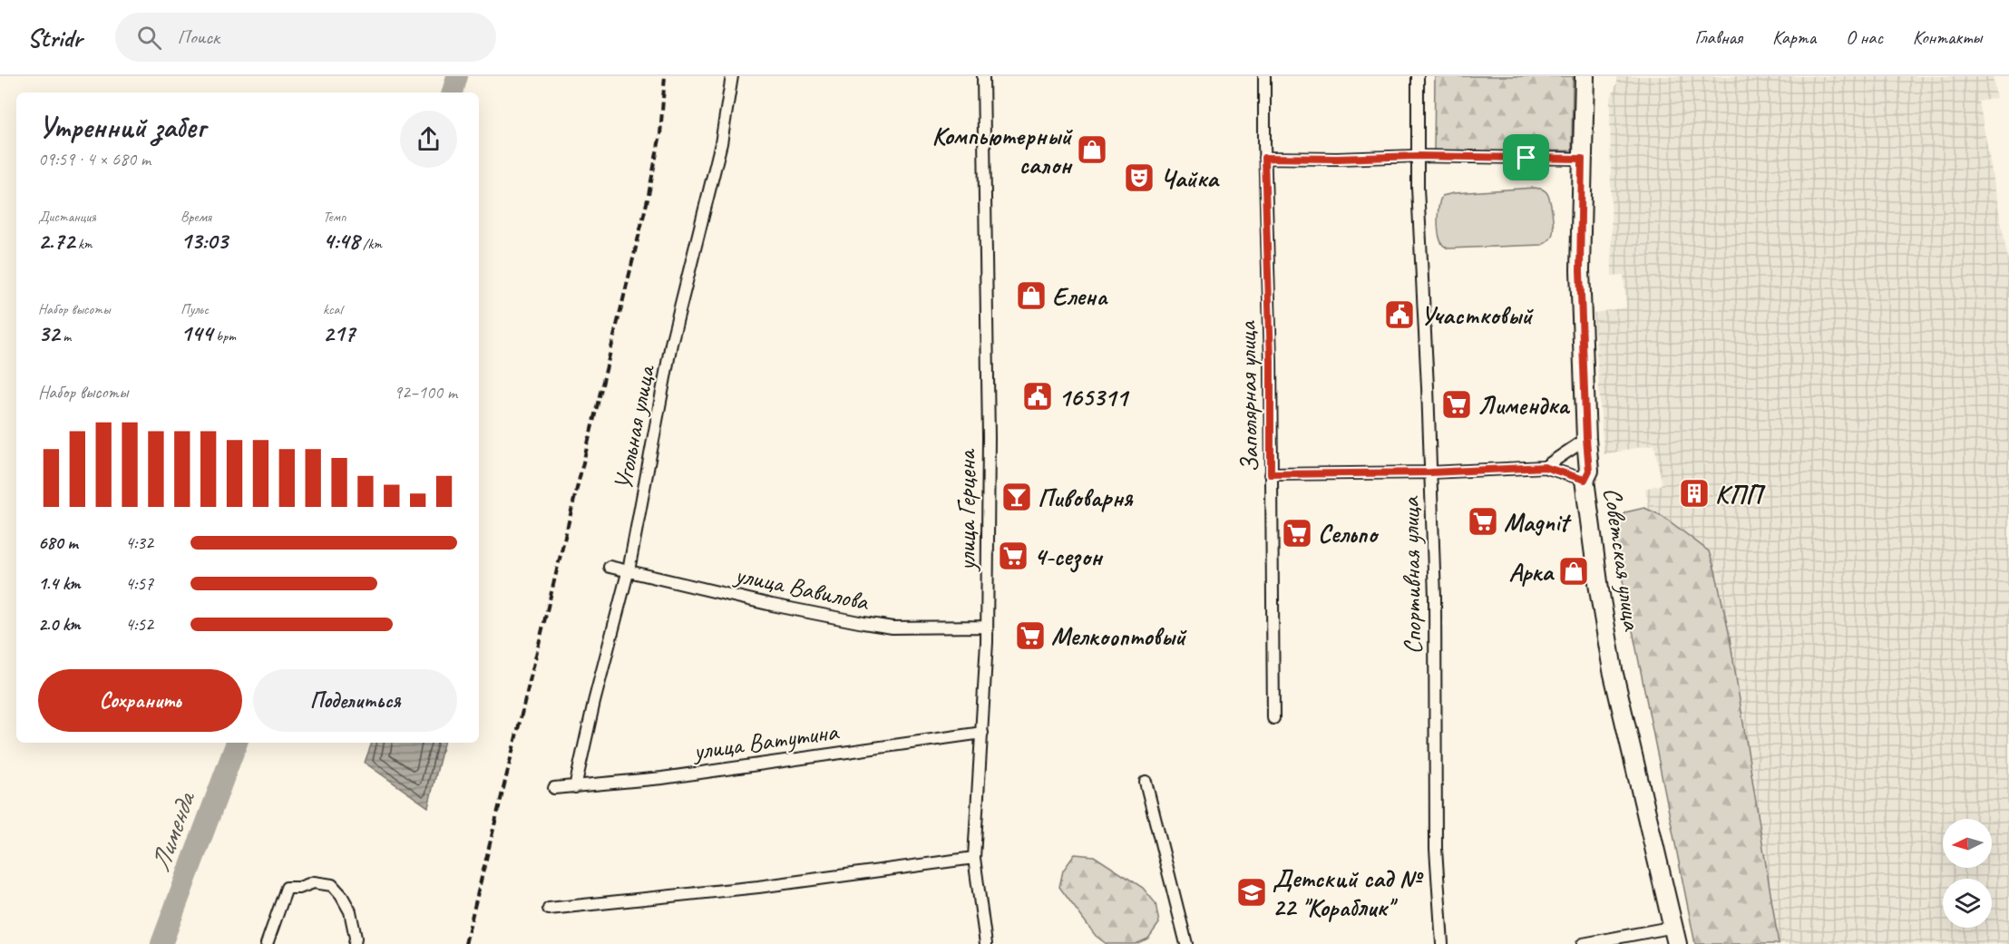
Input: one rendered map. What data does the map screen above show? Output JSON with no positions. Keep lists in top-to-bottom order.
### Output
{
  "streets": {
    "main road": ["Советская улица"],
    "street": [
      "Заполярная улица",
      "Угольная улица",
      "улица Герцена",
      "Спортивная улица",
      "улица Вавилова",
      "улица Ватутина"
    ]
  },
  "crossings": [
    ["Угольная улица", "улица Вавилова"],
    ["Угольная улица", "улица Ватутина"],
    ["улица Герцена", "улица Вавилова"],
    ["улица Герцена", "улица Ватутина"]
  ],
  "water": ["Лименда"],
  "places": {
    "shop": ["Компьютерный салон", "Елена", "Арка"],
    "theatre": ["Чайка"],
    "public building": ["Участковый", "165311"],
    "supermarket": [
      "Лимендка",
      "Magnit",
      "Сельпо",
      "4-сезон",
      "Мелкооптовый"
    ],
    "building": ["КПП"],
    "bar": ["Пивоварня"],
    "school or university": ["Детский сад № 22 \"Кораблик\""]
  },
  "north": "left",
  "page": {
    "header": "Stridr",
    "search": "Поиск",
    "nav": [
      "Главная",
      "Карта",
      "О нас",
      "Контакты"
    ],
    "heading": ["Утренний забег", "09:59 · 4 × 680 m"],
    "stats": [
      ["Дистанция", "2.72 km"],
      ["Время", "13:03"],
      ["Темп", "4:48 /km"],
      ["Набор высоты", "32 m"],
      ["Пульс", "144 bpm"],
      ["kcal", "217"]
    ],
    "chart": ["Набор высоты", "92–100 m"],
    "list": [
      {
        "name": "680 m",
        "note": "4:32"
      },
      {
        "name": "1.4 km",
        "note": "4:57"
      },
      {
        "name": "2.0 km",
        "note": "4:52"
      }
    ],
    "buttons": ["Сохранить", "Поделиться"]
  }
}
